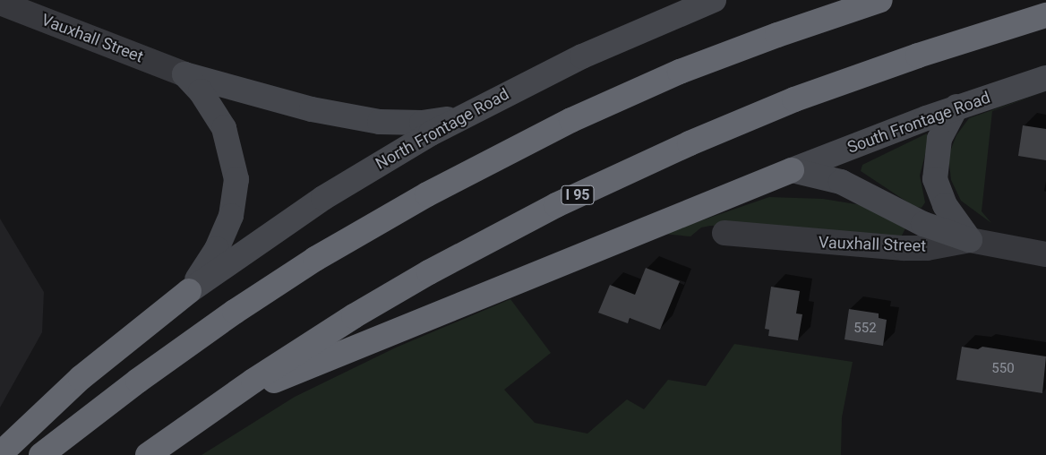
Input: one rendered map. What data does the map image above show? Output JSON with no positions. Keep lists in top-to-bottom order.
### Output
{
  "streets": {
    "highway": ["I 95"],
    "main road": ["South Frontage Road", "North Frontage Road"],
    "street": ["Vauxhall Street"]
  },
  "house_numbers": ["552", "550"]
}
